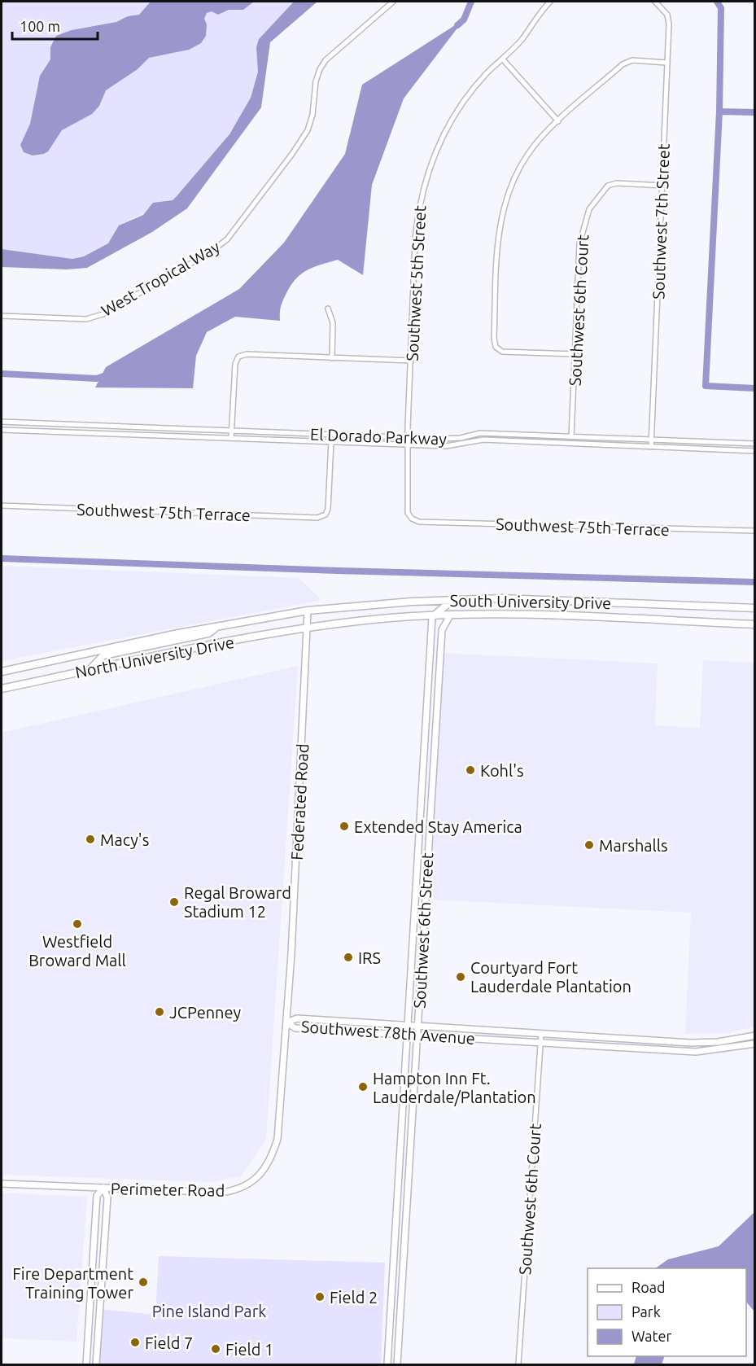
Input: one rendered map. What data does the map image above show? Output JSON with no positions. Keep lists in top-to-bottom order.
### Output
{
  "streets": {
    "main road": ["South University Drive", "North University Drive"],
    "street": [
      "Southwest 7th Street",
      "West Tropical Way",
      "Southwest 5th Street",
      "Southwest 6th Court",
      "El Dorado Parkway",
      "Southwest 75th Terrace",
      "Federated Road",
      "Southwest 6th Street",
      "Southwest 78th Avenue",
      "Perimeter Road"
    ]
  },
  "crossings": [
    ["Southwest 7th Street", "Southwest 6th Court"],
    ["Southwest 7th Street", "El Dorado Parkway"],
    ["Southwest 5th Street", "El Dorado Parkway"],
    ["Southwest 5th Street", "Southwest 75th Terrace"],
    ["Southwest 6th Court", "El Dorado Parkway"],
    ["Southwest 6th Court", "Southwest 78th Avenue"],
    ["El Dorado Parkway", "Southwest 75th Terrace"],
    ["South University Drive", "North University Drive"],
    ["South University Drive", "Federated Road"],
    ["South University Drive", "Southwest 6th Street"],
    ["North University Drive", "Federated Road"],
    ["Federated Road", "Southwest 78th Avenue"],
    ["Federated Road", "Perimeter Road"],
    ["Southwest 6th Street", "Southwest 78th Avenue"],
    ["Southwest 78th Avenue", "Perimeter Road"]
  ],
  "parks": ["Pine Island Park"],
  "places": [
    "Kohl's",
    "Extended Stay America",
    "Macy's",
    "Marshalls",
    "Regal Broward Stadium 12",
    "Westfield Broward Mall",
    "IRS",
    "Courtyard Fort Lauderdale Plantation",
    "JCPenney",
    "Hampton Inn Ft. Lauderdale/Plantation",
    "Fire Department Training Tower",
    "Field 2",
    "Field 7",
    "Field 1"
  ],
  "legend": ["Road", "Park", "Water"],
  "scale_bar": "100 m"
}
